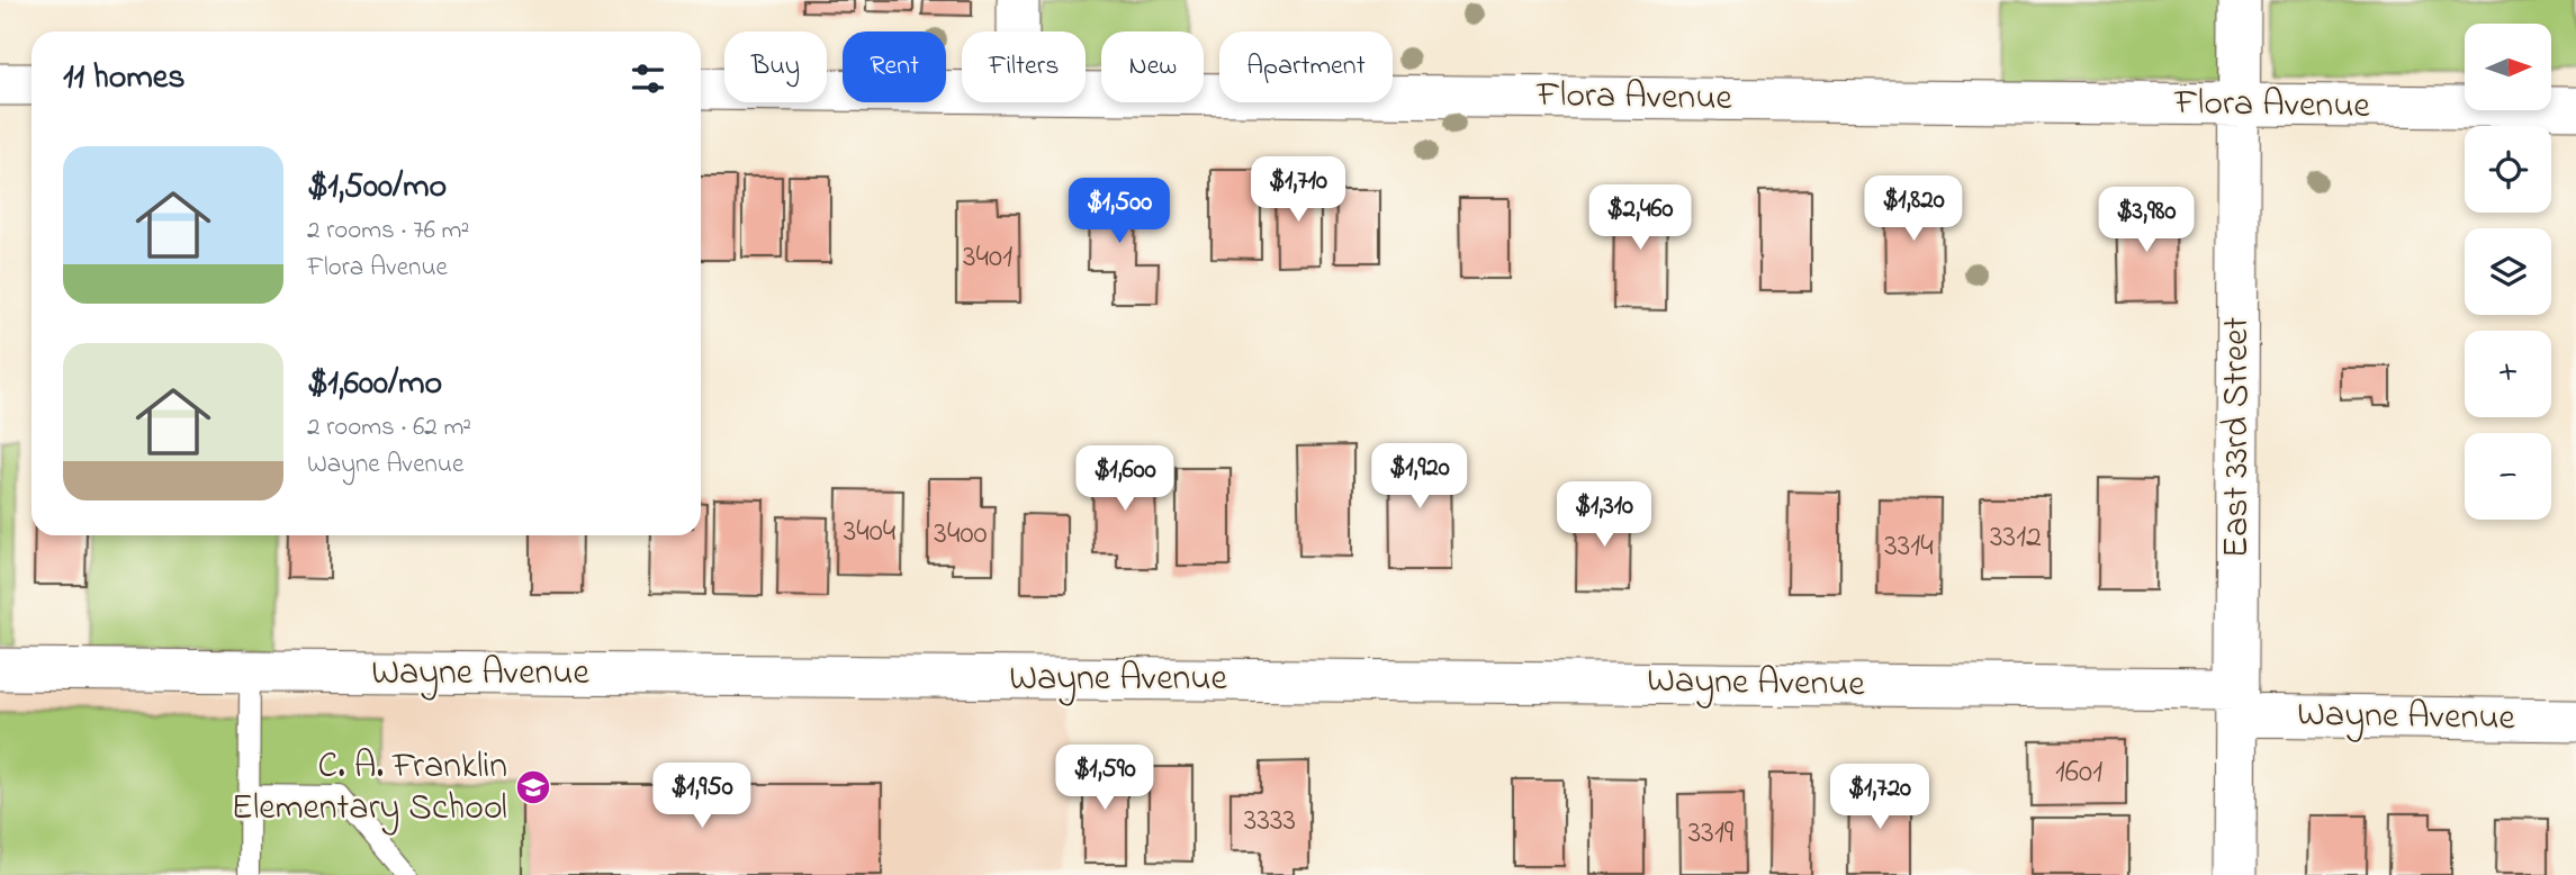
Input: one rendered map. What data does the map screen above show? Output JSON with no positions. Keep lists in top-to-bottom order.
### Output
{
  "streets": {
    "street": ["Flora Avenue", "East 33rd Street", "Wayne Avenue"]
  },
  "crossings": [
    ["Flora Avenue", "East 33rd Street"],
    ["East 33rd Street", "Wayne Avenue"]
  ],
  "places": {
    "school or university": ["C. A. Franklin Elementary School"]
  },
  "house_numbers": [
    "3401",
    "3404",
    "3400",
    "3312",
    "3314",
    "1601",
    "3333",
    "3319"
  ],
  "north": "right",
  "page": {
    "map_buttons": ["+", "−"],
    "chip": [
      "Buy",
      "Rent",
      "Filters",
      "New",
      "Apartment"
    ],
    "heading": "11 homes",
    "list": [
      {
        "name": "$1,500/mo",
        "note": "2 rooms · 76 m² · Flora Avenue"
      },
      {
        "name": "$1,600/mo",
        "note": "2 rooms · 62 m² · Wayne Avenue"
      }
    ],
    "price": [
      "$1,710",
      "$1,820",
      "$1,500",
      "$2,460",
      "$3,980",
      "$1,920",
      "$1,600",
      "$1,310",
      "$1,590",
      "$1,950",
      "$1,720"
    ]
  }
}
